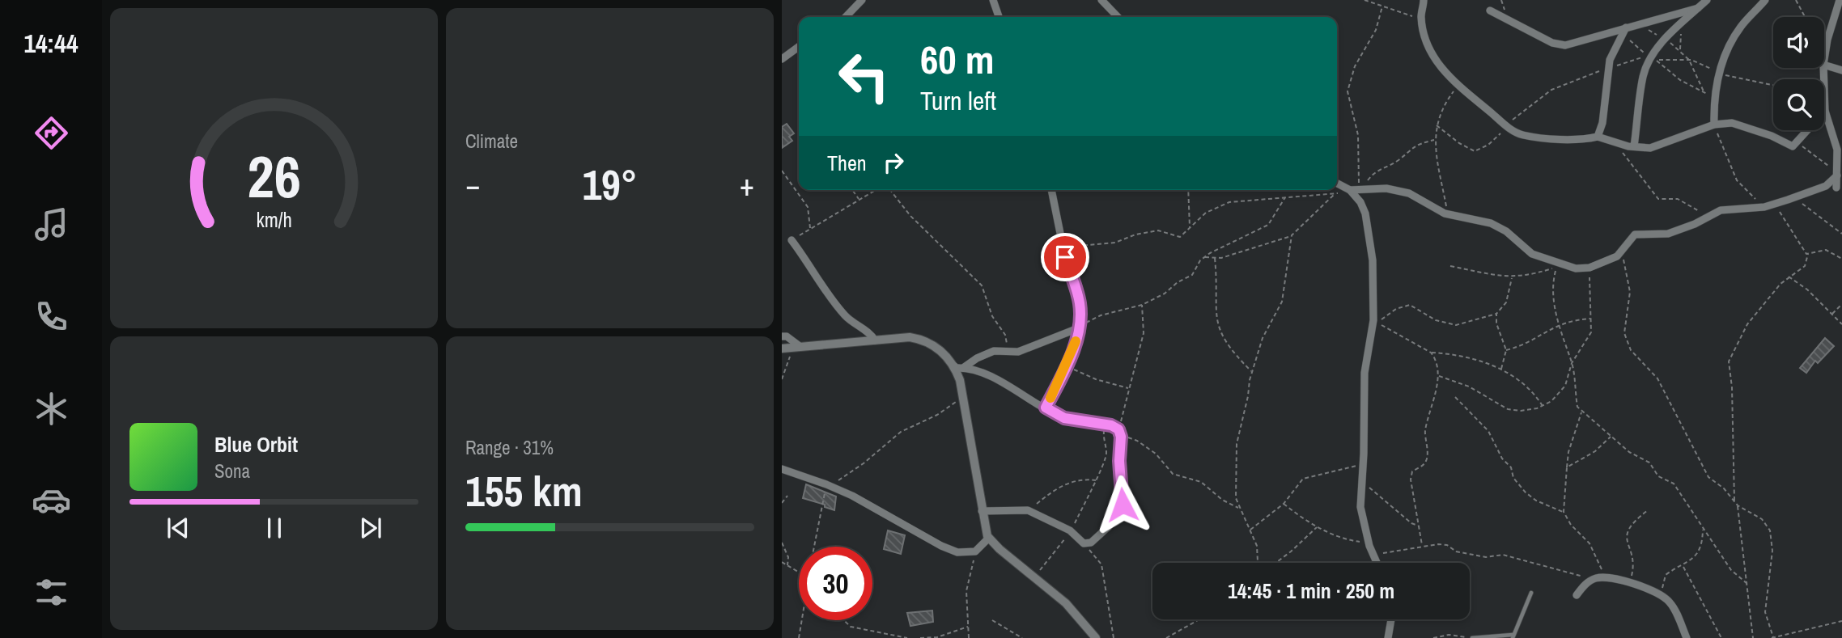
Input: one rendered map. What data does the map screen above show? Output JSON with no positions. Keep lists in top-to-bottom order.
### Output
{
  "page": {
    "tabs": "14:44",
    "tile": [
      "Climate",
      ["Range · 31%", "155 km"]
    ],
    "turn": ["60 m", "Turn left"],
    "then": "Then",
    "heat": ["−", "19°", "+"],
    "song": ["Blue Orbit", "Sona"],
    "limit": "30",
    "trip": "14:45 · 1 min · 250 m",
    "gauge": ["26", "km/h"]
  }
}
